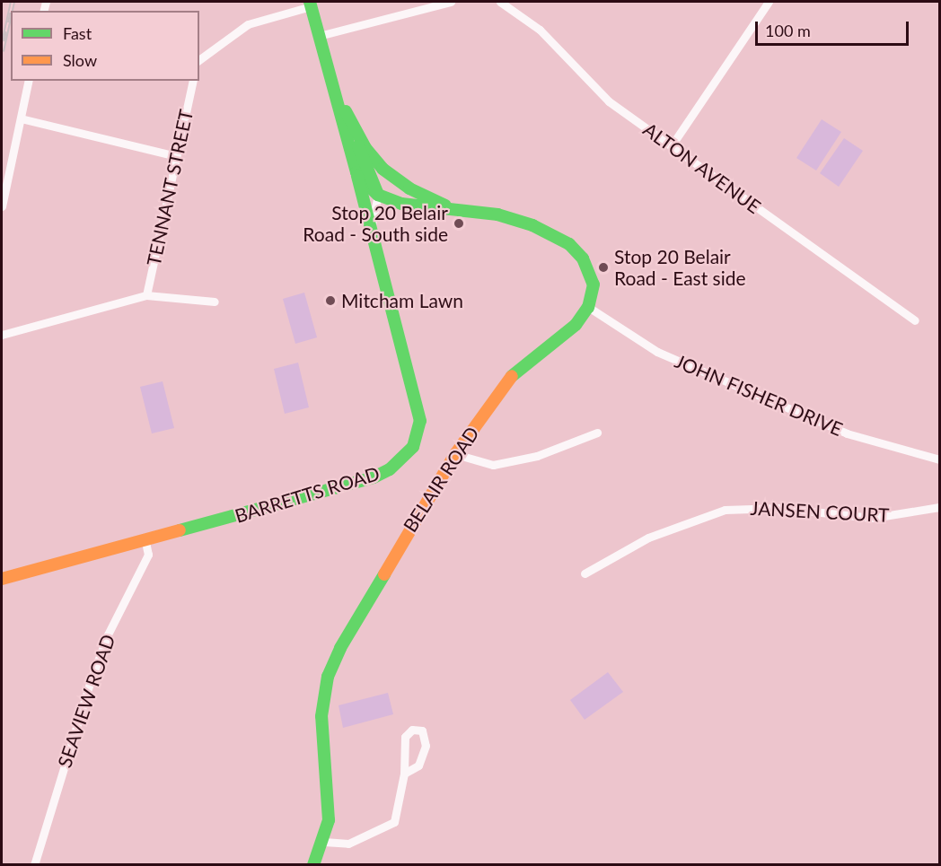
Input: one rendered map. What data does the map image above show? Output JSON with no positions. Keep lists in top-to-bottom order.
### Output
{
  "streets": {
    "main road": ["BELAIR ROAD", "BARRETTS ROAD"],
    "street": [
      "ALTON AVENUE",
      "TENNANT STREET",
      "JOHN FISHER DRIVE",
      "JANSEN COURT",
      "SEAVIEW ROAD"
    ]
  },
  "crossings": [
    ["JOHN FISHER DRIVE", "BELAIR ROAD"],
    ["BELAIR ROAD", "BARRETTS ROAD"],
    ["BARRETTS ROAD", "SEAVIEW ROAD"]
  ],
  "places": ["Stop 20 Belair Road - South side", "Stop 20 Belair Road - East side", "Mitcham Lawn"],
  "legend": ["Fast", "Slow"],
  "scale_bar": "100 m"
}
